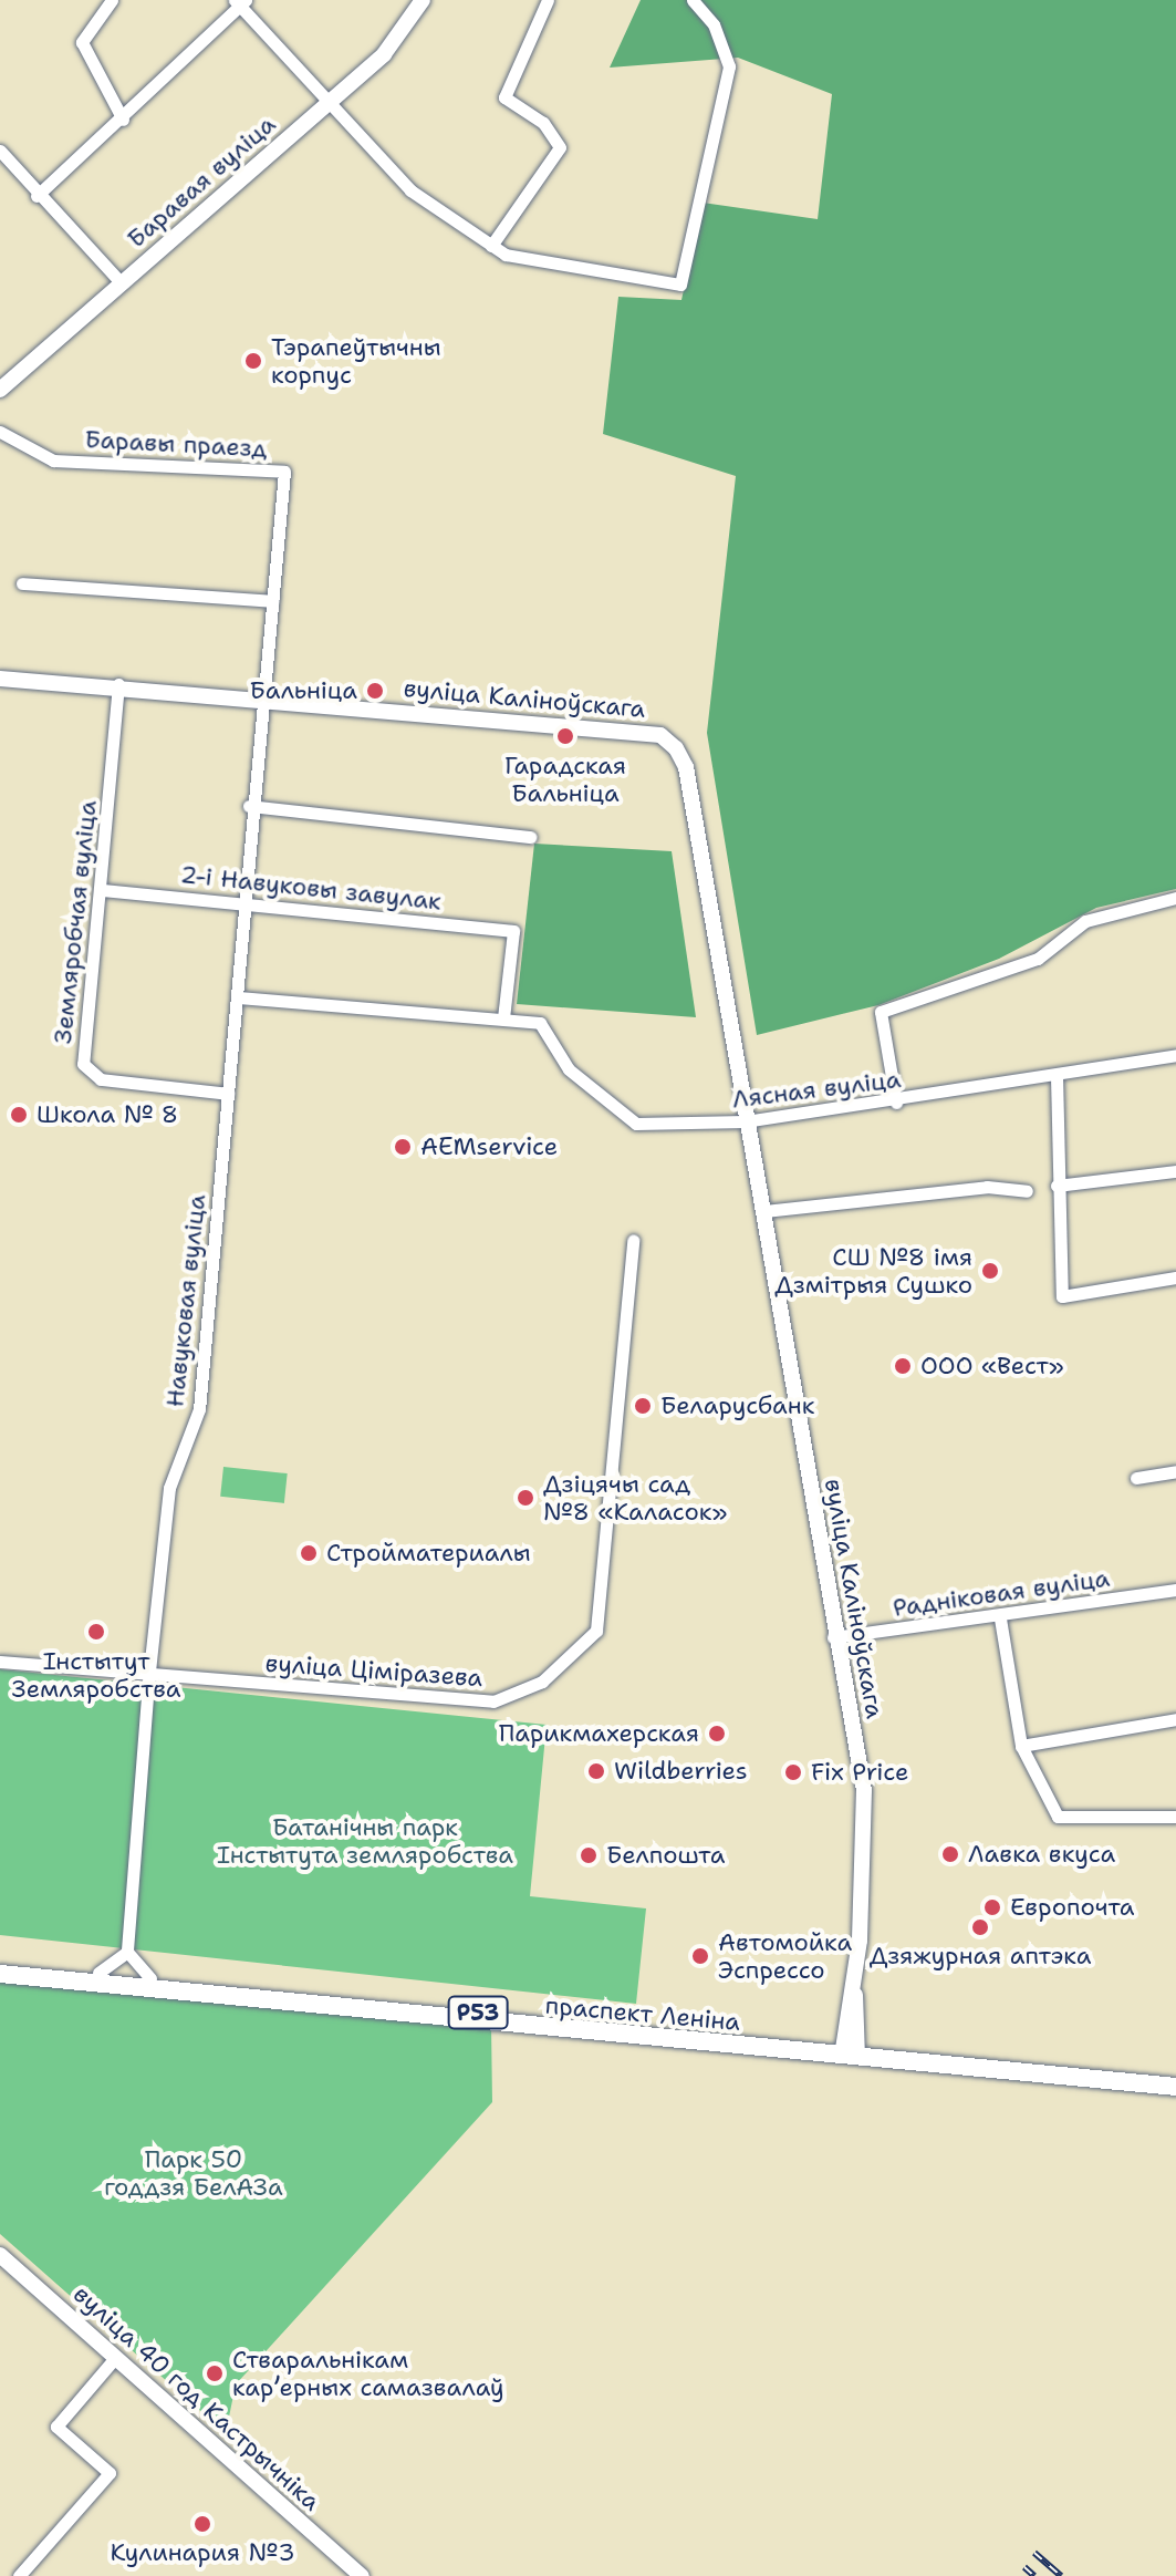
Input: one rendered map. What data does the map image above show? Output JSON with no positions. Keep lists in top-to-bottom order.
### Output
{
  "streets": {
    "main road": ["Р53", "праспект Леніна"],
    "street": [
      "Баравая вуліца",
      "Баравы праезд",
      "вуліца Каліноўскага",
      "2-і Навуковы завулак",
      "Земляробчая вуліца",
      "Лясная вуліца",
      "Навуковая вуліца",
      "Радніковая вуліца",
      "вуліца Ціміразева",
      "вуліца 40 год Кастрычніка"
    ]
  },
  "crossings": [
    ["Баравы праезд", "вуліца Каліноўскага"],
    ["Баравы праезд", "Навуковая вуліца"],
    ["вуліца Каліноўскага", "Земляробчая вуліца"],
    ["вуліца Каліноўскага", "Лясная вуліца"],
    ["вуліца Каліноўскага", "Навуковая вуліца"],
    ["вуліца Каліноўскага", "Радніковая вуліца"],
    ["вуліца Каліноўскага", "праспект Леніна"],
    ["2-і Навуковы завулак", "Земляробчая вуліца"],
    ["2-і Навуковы завулак", "Лясная вуліца"],
    ["2-і Навуковы завулак", "Навуковая вуліца"],
    ["Земляробчая вуліца", "Навуковая вуліца"],
    ["Навуковая вуліца", "вуліца Ціміразева"]
  ],
  "parks": ["Батанічны парк Інстытута земляробства", "Парк 50 годдзя БелАЗа"],
  "places": [
    "Тэрапеўтычны корпус",
    "Бальніца",
    "Гарадская Бальніца",
    "Школа № 8",
    "AEMservice",
    "СШ №8 імя Дзмітрыя Сушко",
    "ООО «Вест»",
    "Беларусбанк",
    "Дзіцячы сад №8 «Каласок»",
    "Стройматериалы",
    "Інстытут Земляробства",
    "Парикмахерская",
    "Wildberries",
    "Fix Price",
    "Лавка вкуса",
    "Белпошта",
    "Европочта",
    "Дзяжурная аптэка",
    "Автомойка Эспрессо",
    "Стваральнікам карʼерных самазвалаў",
    "Кулинария №3"
  ]
}
